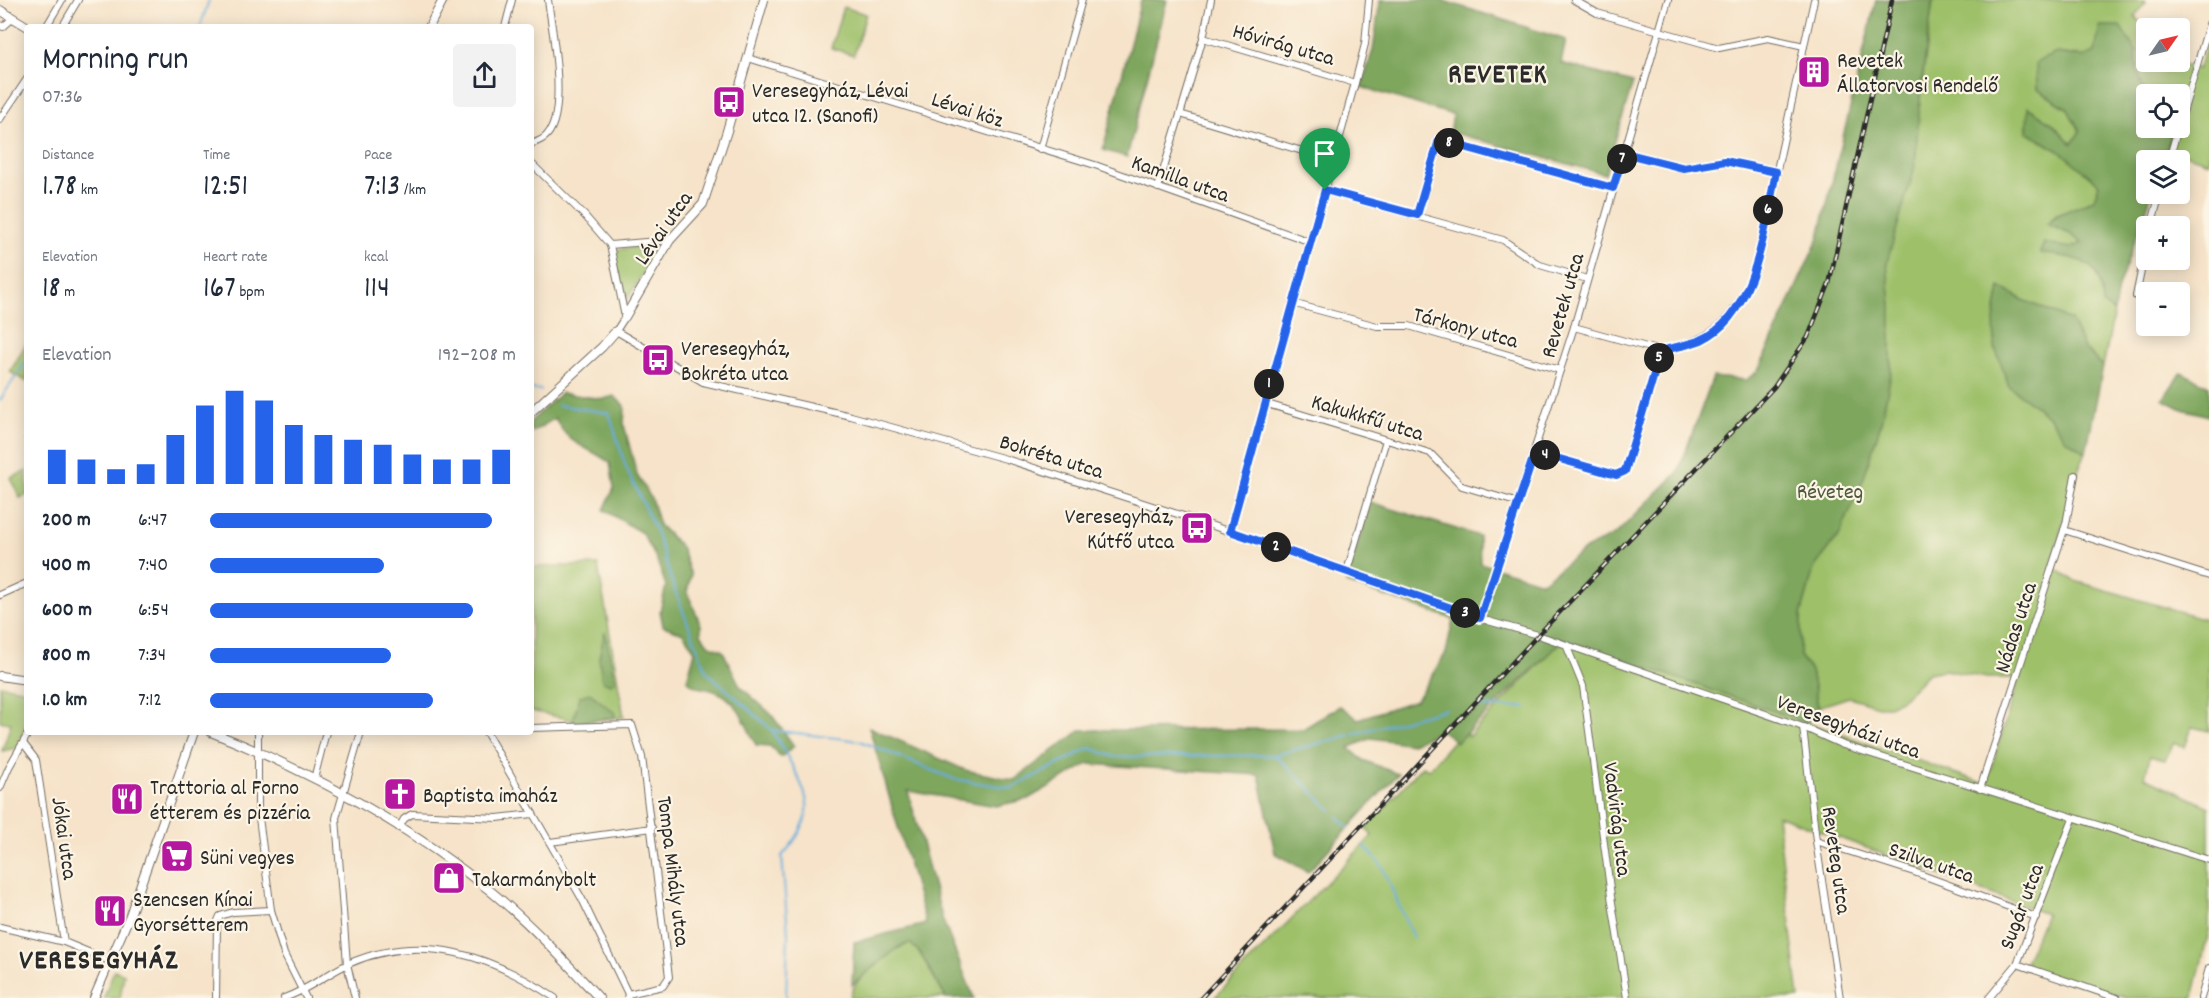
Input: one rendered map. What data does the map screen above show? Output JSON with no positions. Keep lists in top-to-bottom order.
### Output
{
  "streets": {
    "street": [
      "Hóvirág utca",
      "Lévai köz",
      "Kamilla utca",
      "Lévai utca",
      "Revetek utca",
      "Tárkony utca",
      "Kakukkfű utca",
      "Bokréta utca",
      "Nádas utca",
      "Veresegyházi utca",
      "Vadvirág utca",
      "Jókai utca",
      "Reveteg utca",
      "Szilva utca",
      "Tompa Mihály utca",
      "Sugár utca"
    ]
  },
  "crossings": [
    ["Lévai köz", "Kamilla utca"],
    ["Lévai köz", "Lévai utca"],
    ["Lévai utca", "Bokréta utca"],
    ["Revetek utca", "Tárkony utca"],
    ["Revetek utca", "Kakukkfű utca"],
    ["Revetek utca", "Bokréta utca"],
    ["Revetek utca", "Veresegyházi utca"],
    ["Bokréta utca", "Veresegyházi utca"],
    ["Nádas utca", "Veresegyházi utca"],
    ["Veresegyházi utca", "Vadvirág utca"],
    ["Veresegyházi utca", "Reveteg utca"],
    ["Veresegyházi utca", "Sugár utca"],
    ["Reveteg utca", "Szilva utca"],
    ["Szilva utca", "Sugár utca"]
  ],
  "districts": ["REVETEK", "VERESEGYHÁZ"],
  "parks": ["Réveteg"],
  "places": {
    "building": ["Revetek Állatorvosi Rendelő"],
    "bus stop": ["Veresegyház, Lévai utca 12. (Sanofi)", "Veresegyház, Bokréta utca", "Veresegyház, Kútfő utca"],
    "church": ["Baptista imaház"],
    "restaurant": ["Trattoria al Forno étterem és pizzéria", "Szencsen Kínai Gyorsétterem"],
    "supermarket": ["Süni vegyes"],
    "shop": ["Takarmánybolt"]
  },
  "north": "top right",
  "page": {
    "map_buttons": ["+", "−"],
    "heading": ["Morning run", "07:36"],
    "stats": [
      ["Distance", "1.78 km"],
      ["Time", "12:51"],
      ["Pace", "7:13 /km"],
      ["Elevation", "18 m"],
      ["Heart rate", "167 bpm"],
      ["kcal", "114"]
    ],
    "pins": [
      "8",
      "7",
      "6",
      "5",
      "1",
      "4",
      "2",
      "3"
    ],
    "chart": ["Elevation", "192–208 m"],
    "list": [
      {
        "name": "200 m",
        "note": "6:47"
      },
      {
        "name": "400 m",
        "note": "7:40"
      },
      {
        "name": "600 m",
        "note": "6:54"
      },
      {
        "name": "800 m",
        "note": "7:34"
      },
      {
        "name": "1.0 km",
        "note": "7:12"
      }
    ]
  }
}
